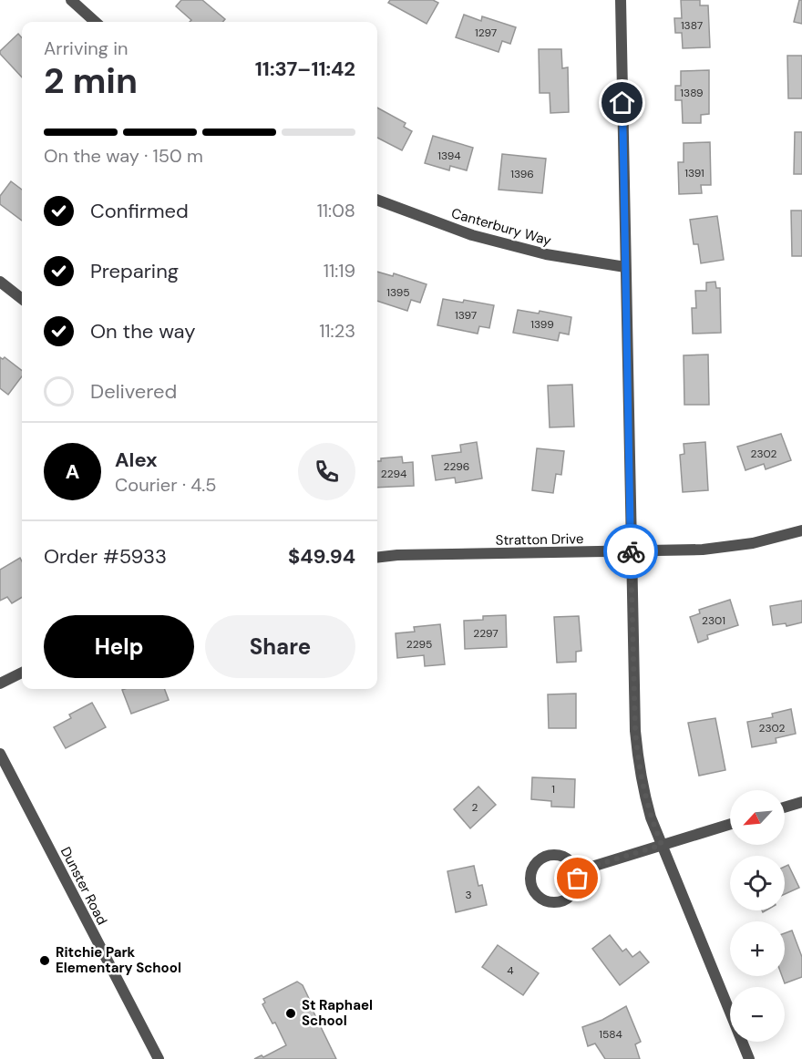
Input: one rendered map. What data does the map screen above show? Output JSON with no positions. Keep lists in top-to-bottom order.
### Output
{
  "streets": {
    "street": ["Canterbury Way", "Stratton Drive", "Dunster Road"]
  },
  "places": ["Ritchie Park Elementary School", "St Raphael School"],
  "house_numbers": [
    "1387",
    "1297",
    "1389",
    "1394",
    "1391",
    "1396",
    "1395",
    "1397",
    "1399",
    "2302",
    "2296",
    "2294",
    "2301",
    "2297",
    "2295",
    "2302",
    "1",
    "2",
    "3",
    "4",
    "1584"
  ],
  "north": "bottom left",
  "page": {
    "heading": ["2 min", "Arriving in", "11:37–11:42"],
    "panel": [
      "Alex",
      "Courier · 4.5",
      "Order #5933",
      "$49.94"
    ],
    "bar": "On the way · 150 m",
    "list": [
      ["Confirmed", "11:08"],
      ["Preparing", "11:19"],
      ["On the way", "11:23"],
      "Delivered"
    ],
    "round": "A",
    "buttons": ["Help", "Share"],
    "map_buttons": ["+", "−"]
  }
}
